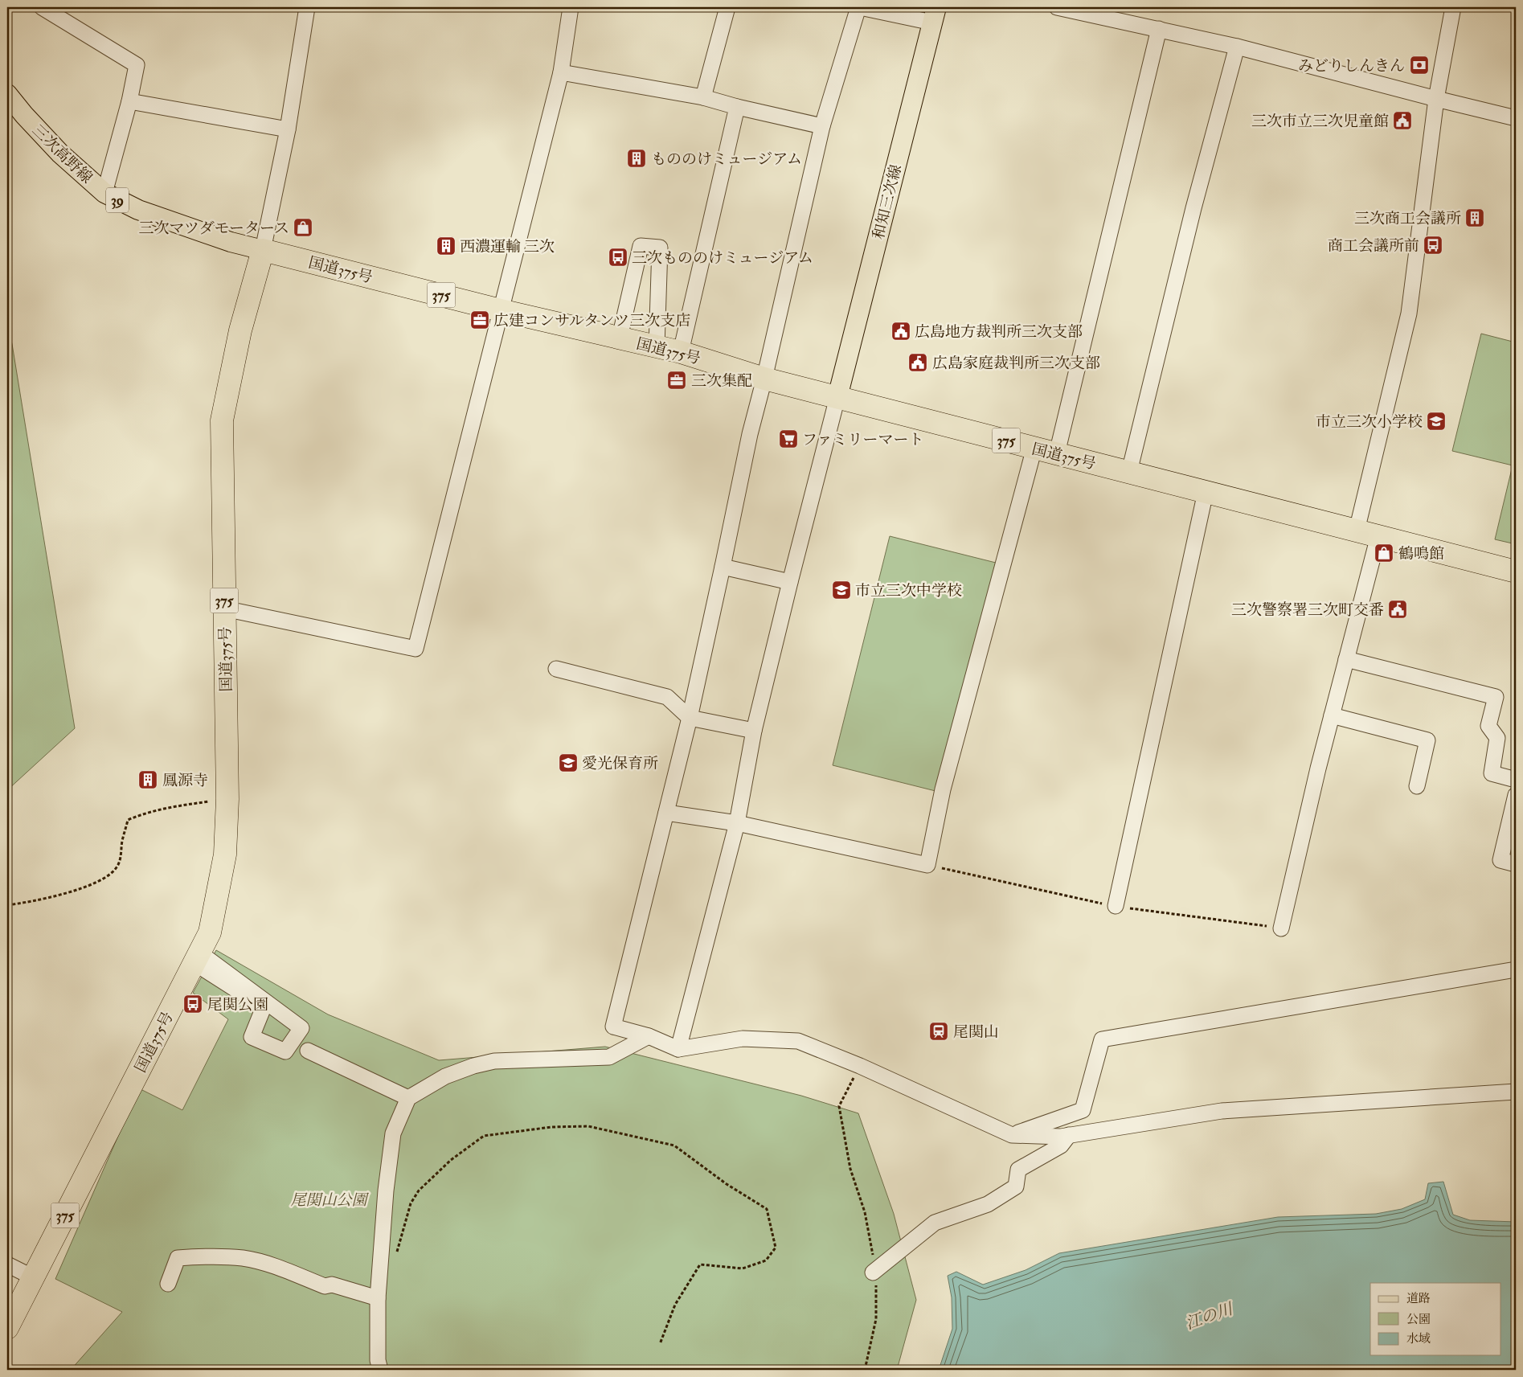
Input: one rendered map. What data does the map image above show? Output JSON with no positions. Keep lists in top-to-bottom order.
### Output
{
  "streets": {
    "highway": ["国道375号", "375"],
    "main road": ["三次高野線", "39", "和知三次線"]
  },
  "crossings": [
    ["三次高野線", "国道375号"],
    ["和知三次線", "国道375号"]
  ],
  "water": ["江の川"],
  "parks": ["尾関山公園"],
  "places": {
    "bank": ["みどりしんきん"],
    "public building": [
      "三次市立三次児童館",
      "広島地方裁判所三次支部",
      "広島家庭裁判所三次支部",
      "三次警察署三次町交番"
    ],
    "building": [
      "もののけミュージアム",
      "三次商工会議所",
      "西濃運輸 三次",
      "鳳源寺"
    ],
    "shop": ["三次マツダモータース", "鶴鳴館"],
    "bus stop": ["商工会議所前", "三次もののけミュージアム", "尾関公園"],
    "office": ["広建コンサルタンツ三次支店", "三次集配"],
    "school or university": ["市立三次小学校", "市立三次中学校", "愛光保育所"],
    "supermarket": ["ファミリーマート"],
    "station": ["尾関山"]
  },
  "legend": ["道路", "公園", "水域"]
}
